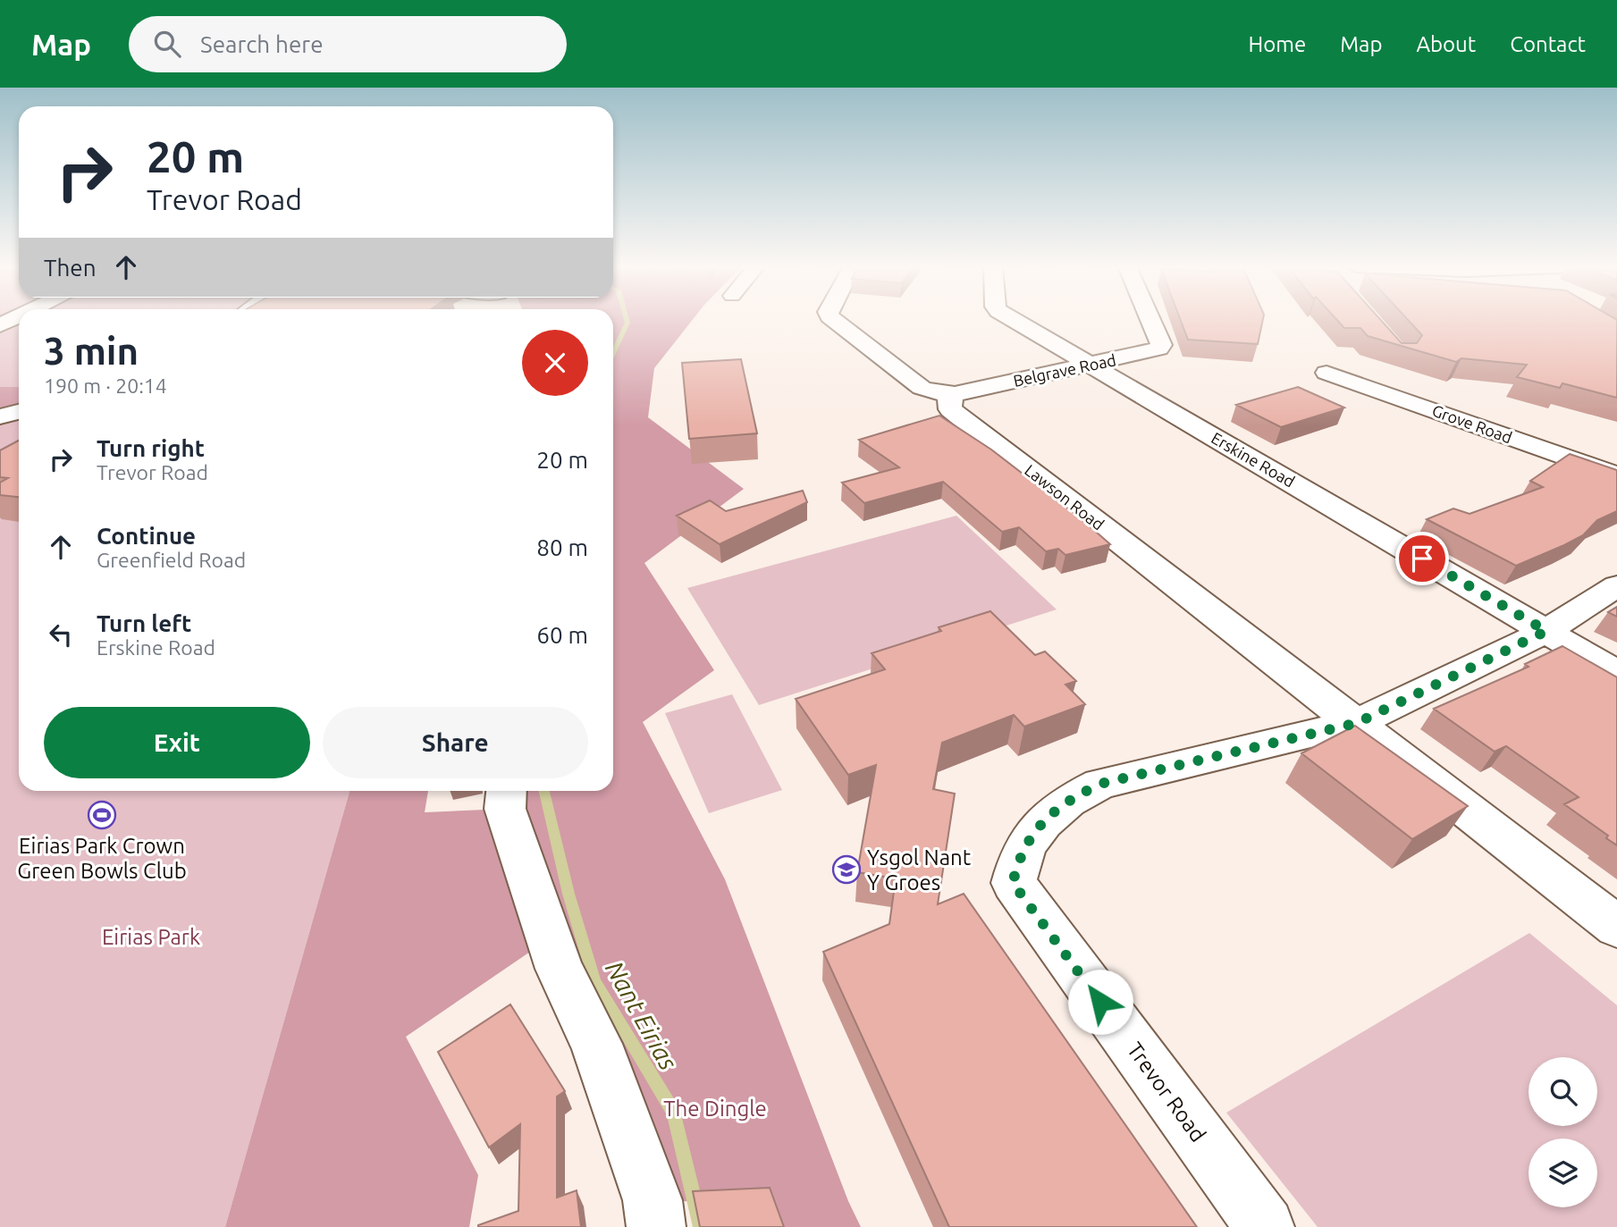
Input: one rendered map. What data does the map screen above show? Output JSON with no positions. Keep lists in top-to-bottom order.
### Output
{
  "streets": {
    "street": [
      "Belgrave Road",
      "Grove Road",
      "Erskine Road",
      "Lawson Road",
      "Trevor Road"
    ]
  },
  "crossings": [
    ["Belgrave Road", "Erskine Road"],
    ["Belgrave Road", "Lawson Road"],
    ["Lawson Road", "Trevor Road"]
  ],
  "water": ["Nant Eirias"],
  "parks": ["Eirias Park", "The Dingle"],
  "places": {
    "sports": ["Eirias Park Crown Green Bowls Club"],
    "school or university": ["Ysgol Nant Y Groes"]
  },
  "page": {
    "header": "Map",
    "search": "Search here",
    "nav": [
      "Home",
      "Map",
      "About",
      "Contact"
    ],
    "turn": ["20 m", "Trevor Road"],
    "then": "Then",
    "heading": ["3 min", "190 m · 20:14"],
    "list": [
      {
        "name": "Turn right",
        "note": "Trevor Road",
        "value": "20 m"
      },
      {
        "name": "Continue",
        "note": "Greenfield Road",
        "value": "80 m"
      },
      {
        "name": "Turn left",
        "note": "Erskine Road",
        "value": "60 m"
      }
    ],
    "buttons": ["Exit", "Share"]
  }
}
